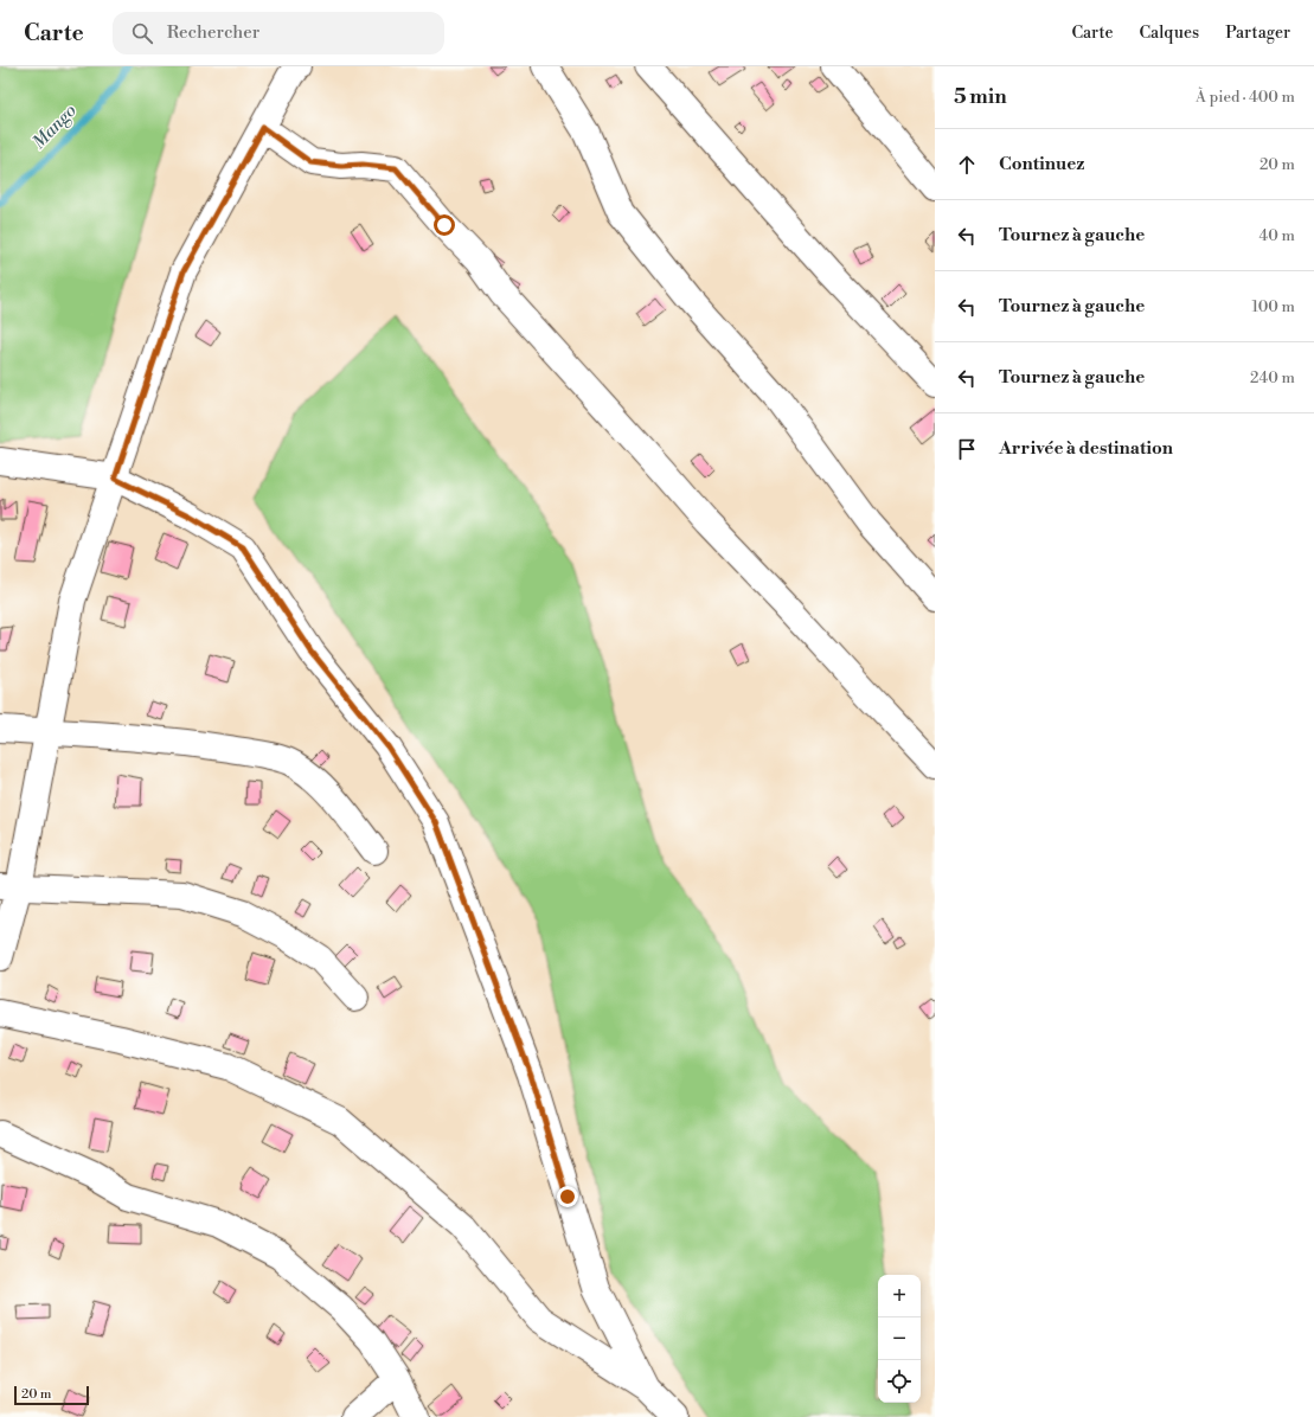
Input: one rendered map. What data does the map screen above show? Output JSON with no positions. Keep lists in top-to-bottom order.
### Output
{
  "water": ["Mango"],
  "scale_bar": "20 m",
  "page": {
    "header": "Carte",
    "search": "Rechercher",
    "nav": ["Carte", "Calques", "Partager"],
    "heading": ["5 min", "À pied · 400 m"],
    "list": [
      ["Continuez", "20 m"],
      ["Tournez à gauche", "40 m"],
      ["Tournez à gauche", "100 m"],
      ["Tournez à gauche", "240 m"],
      "Arrivée à destination"
    ],
    "map_buttons": ["+", "−"],
    "scale": "20 m"
  }
}
